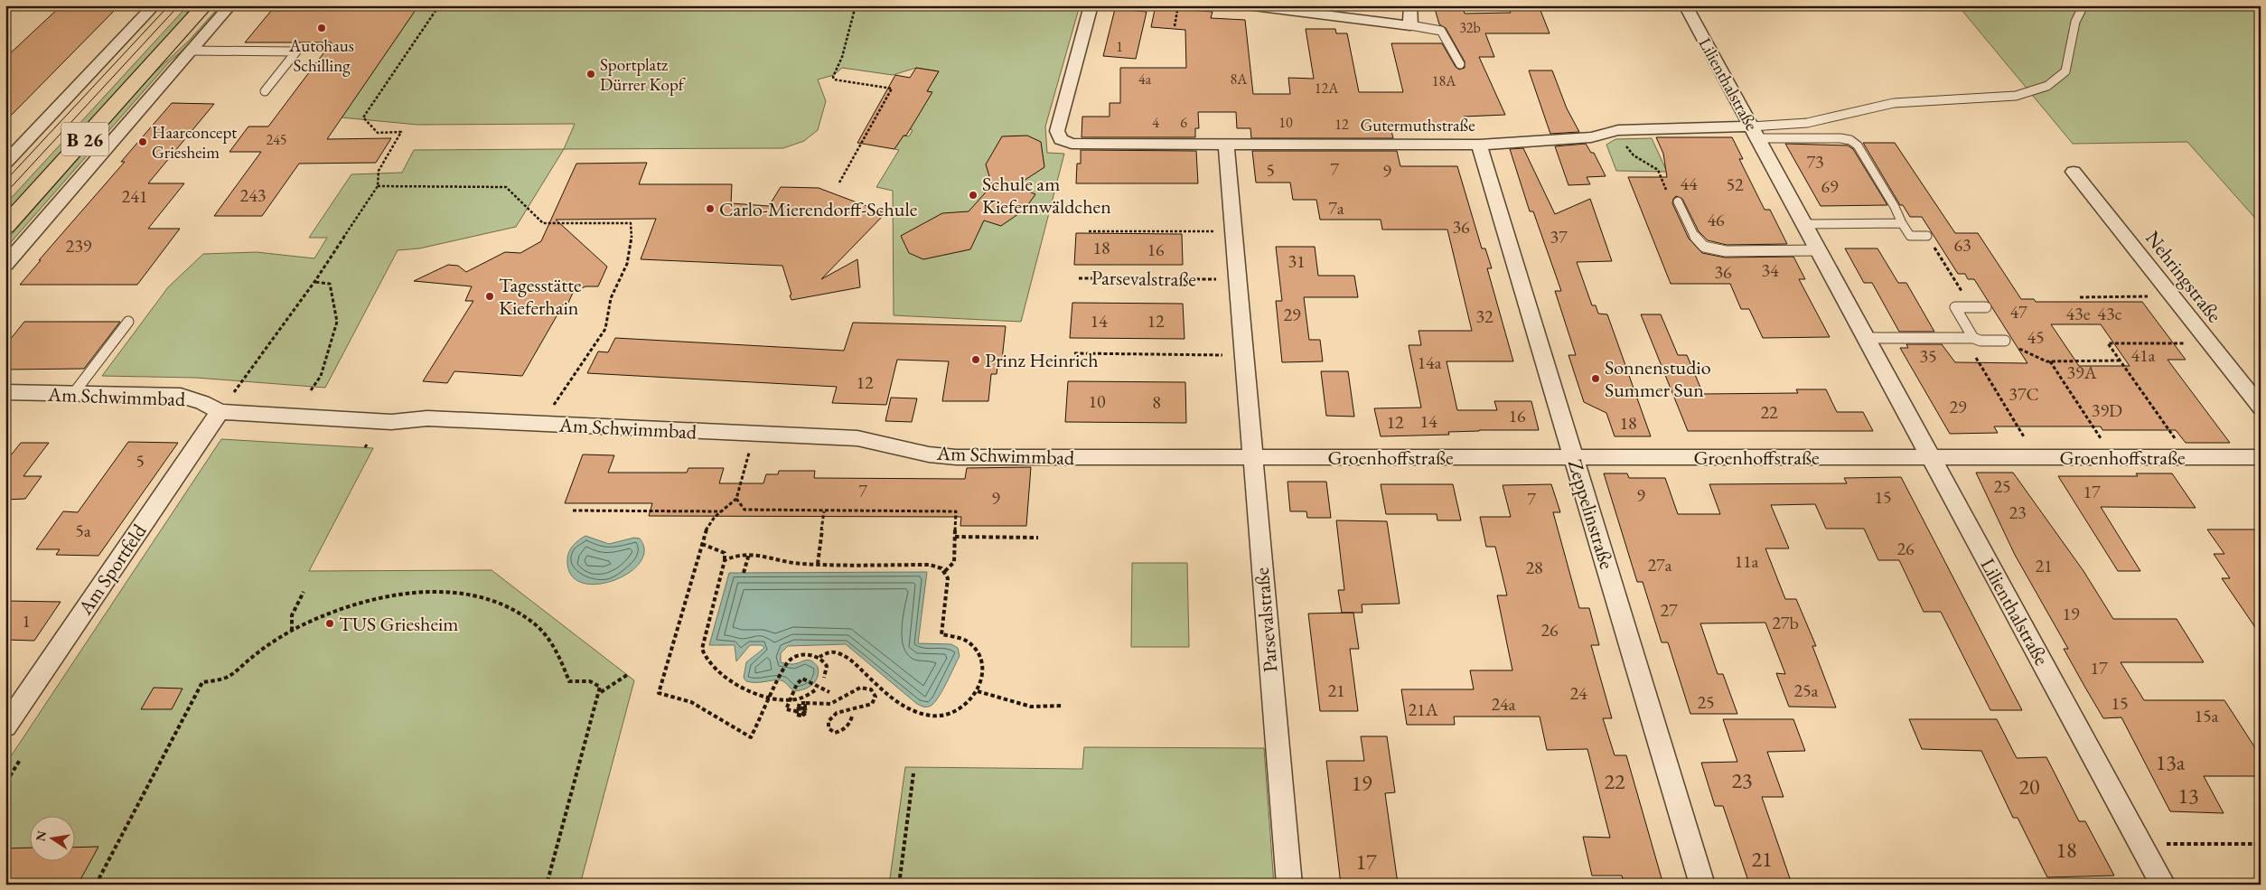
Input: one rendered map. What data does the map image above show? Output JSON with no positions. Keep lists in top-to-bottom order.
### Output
{
  "streets": {
    "main road": ["B 26"],
    "street": [
      "Lilienthalstraße",
      "Gutermuthstraße",
      "Nehringstraße",
      "Parsevalstraße",
      "Am Schwimmbad",
      "Groenhoffstraße",
      "Zeppelinstraße",
      "Am Sportfeld"
    ]
  },
  "crossings": [
    ["Lilienthalstraße", "Gutermuthstraße"],
    ["Lilienthalstraße", "Groenhoffstraße"],
    ["Gutermuthstraße", "Parsevalstraße"],
    ["Gutermuthstraße", "Zeppelinstraße"],
    ["Parsevalstraße", "Am Schwimmbad"],
    ["Parsevalstraße", "Groenhoffstraße"],
    ["Am Schwimmbad", "Groenhoffstraße"],
    ["Am Schwimmbad", "Am Sportfeld"],
    ["Groenhoffstraße", "Zeppelinstraße"]
  ],
  "places": [
    "Autohaus Schilling",
    "Sportplatz Dürrer Kopf",
    "Haarconcept Griesheim",
    "Schule am Kiefernwäldchen",
    "Carlo-Mierendorff-Schule",
    "Tagesstätte Kieferhain",
    "Prinz Heinrich",
    "Sonnenstudio Summer Sun",
    "TUS Griesheim"
  ],
  "house_numbers": [
    "32b",
    "1",
    "4a",
    "8A",
    "18A",
    "12A",
    "4",
    "6",
    "10",
    "12",
    "245",
    "73",
    "7",
    "5",
    "9",
    "44",
    "52",
    "69",
    "243",
    "241",
    "7a",
    "46",
    "36",
    "37",
    "63",
    "239",
    "18",
    "16",
    "31",
    "34",
    "36",
    "47",
    "43e",
    "43c",
    "29",
    "32",
    "14",
    "12",
    "45",
    "41a",
    "35",
    "14a",
    "39A",
    "12",
    "37C",
    "10",
    "8",
    "29",
    "39D",
    "22",
    "16",
    "14",
    "12",
    "18",
    "5",
    "25",
    "7",
    "17",
    "9",
    "15",
    "9",
    "7",
    "23",
    "5a",
    "26",
    "11a",
    "27a",
    "21",
    "28",
    "27",
    "19",
    "1",
    "27b",
    "26",
    "17",
    "21",
    "25a",
    "24",
    "25",
    "15",
    "24a",
    "21A",
    "15a",
    "13a",
    "23",
    "22",
    "19",
    "20",
    "13",
    "18",
    "21",
    "17"
  ],
  "north": "left"
}
